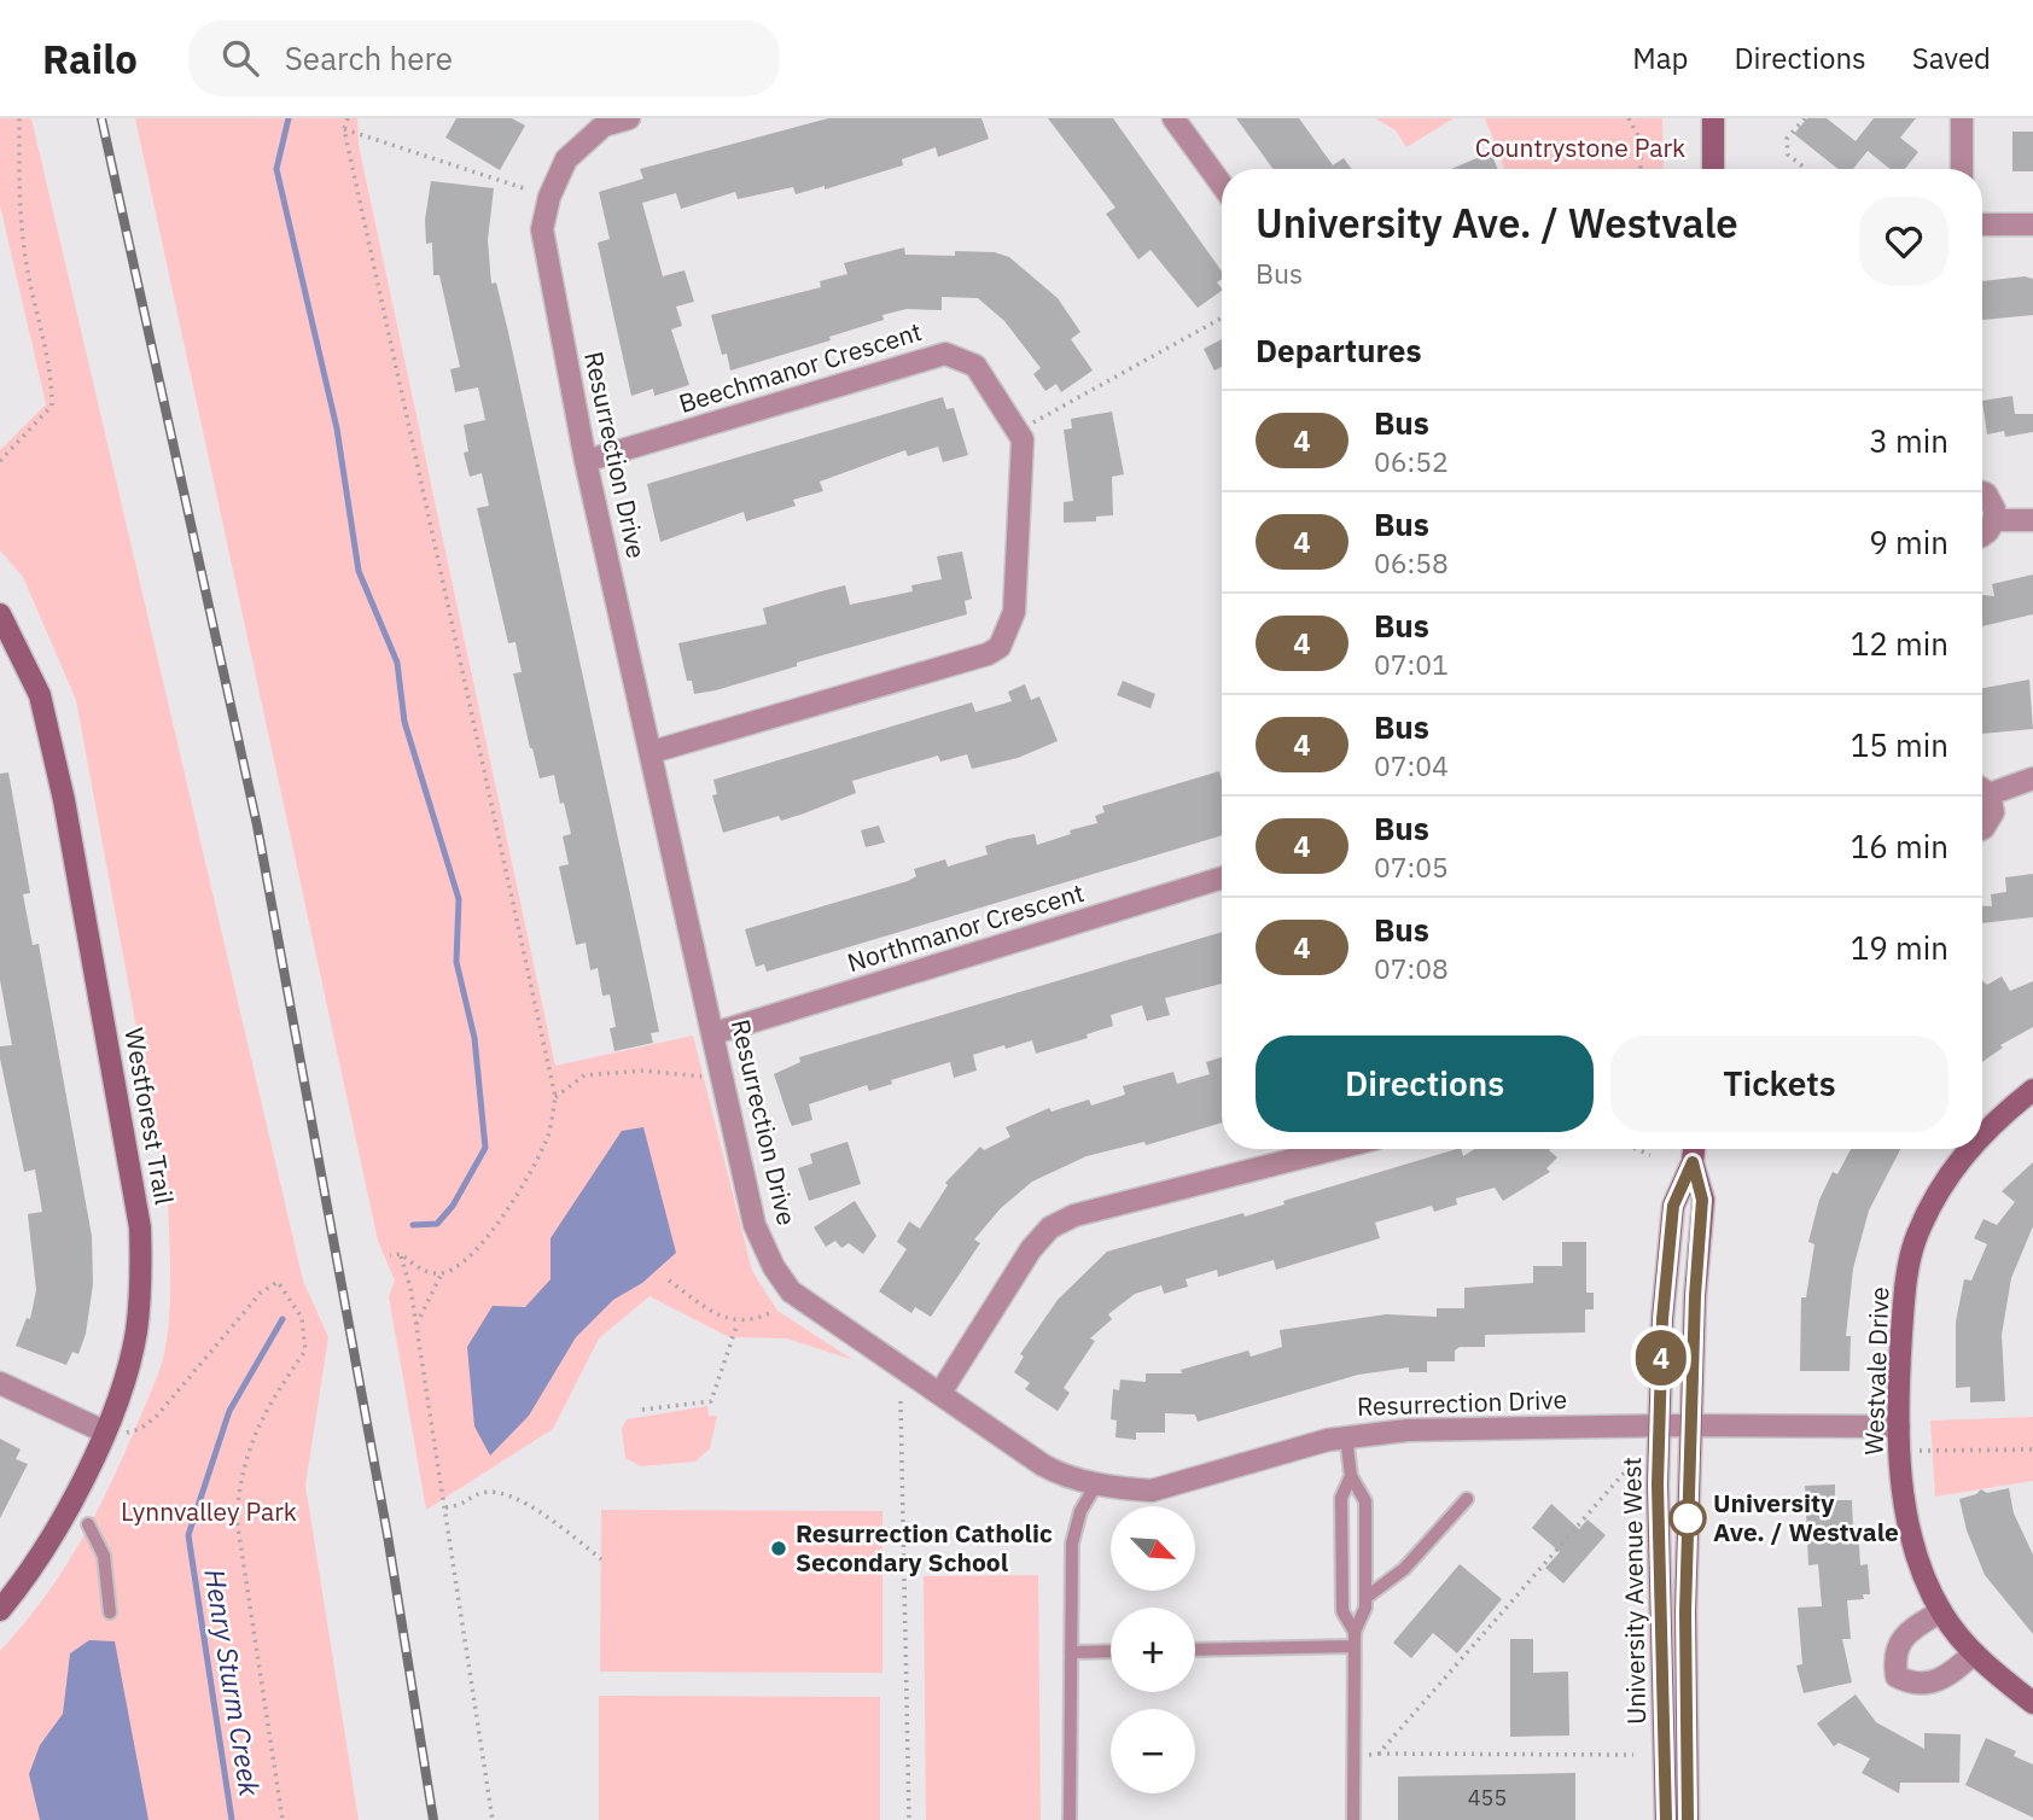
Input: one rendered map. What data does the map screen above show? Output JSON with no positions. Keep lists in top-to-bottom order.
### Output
{
  "streets": {
    "street": [
      "Beechmanor Crescent",
      "Resurrection Drive",
      "Northmanor Crescent",
      "Westforest Trail",
      "Westvale Drive",
      "University Avenue West"
    ]
  },
  "crossings": [
    ["Beechmanor Crescent", "Resurrection Drive"],
    ["Resurrection Drive", "Northmanor Crescent"],
    ["Resurrection Drive", "Westvale Drive"],
    ["Resurrection Drive", "University Avenue West"]
  ],
  "water": ["Henry Sturm Creek"],
  "parks": ["Countrystone Park", "Lynnvalley Park"],
  "places": ["University Ave. / Westvale", "Resurrection Catholic Secondary School"],
  "lines": ["bus line 4"],
  "house_numbers": ["455"],
  "north": "bottom right",
  "page": {
    "header": "Railo",
    "search": "Search here",
    "nav": ["Map", "Directions", "Saved"],
    "on_map": "4",
    "heading": [
      ["University Ave. / Westvale", "Bus"],
      "Departures"
    ],
    "list": [
      {
        "mark": "4",
        "name": "Bus",
        "note": "06:52",
        "value": "3 min"
      },
      {
        "mark": "4",
        "name": "Bus",
        "note": "06:58",
        "value": "9 min"
      },
      {
        "mark": "4",
        "name": "Bus",
        "note": "07:01",
        "value": "12 min"
      },
      {
        "mark": "4",
        "name": "Bus",
        "note": "07:04",
        "value": "15 min"
      },
      {
        "mark": "4",
        "name": "Bus",
        "note": "07:05",
        "value": "16 min"
      },
      {
        "mark": "4",
        "name": "Bus",
        "note": "07:08",
        "value": "19 min"
      }
    ],
    "buttons": ["Directions", "Tickets"],
    "map_buttons": ["+", "−"]
  }
}
